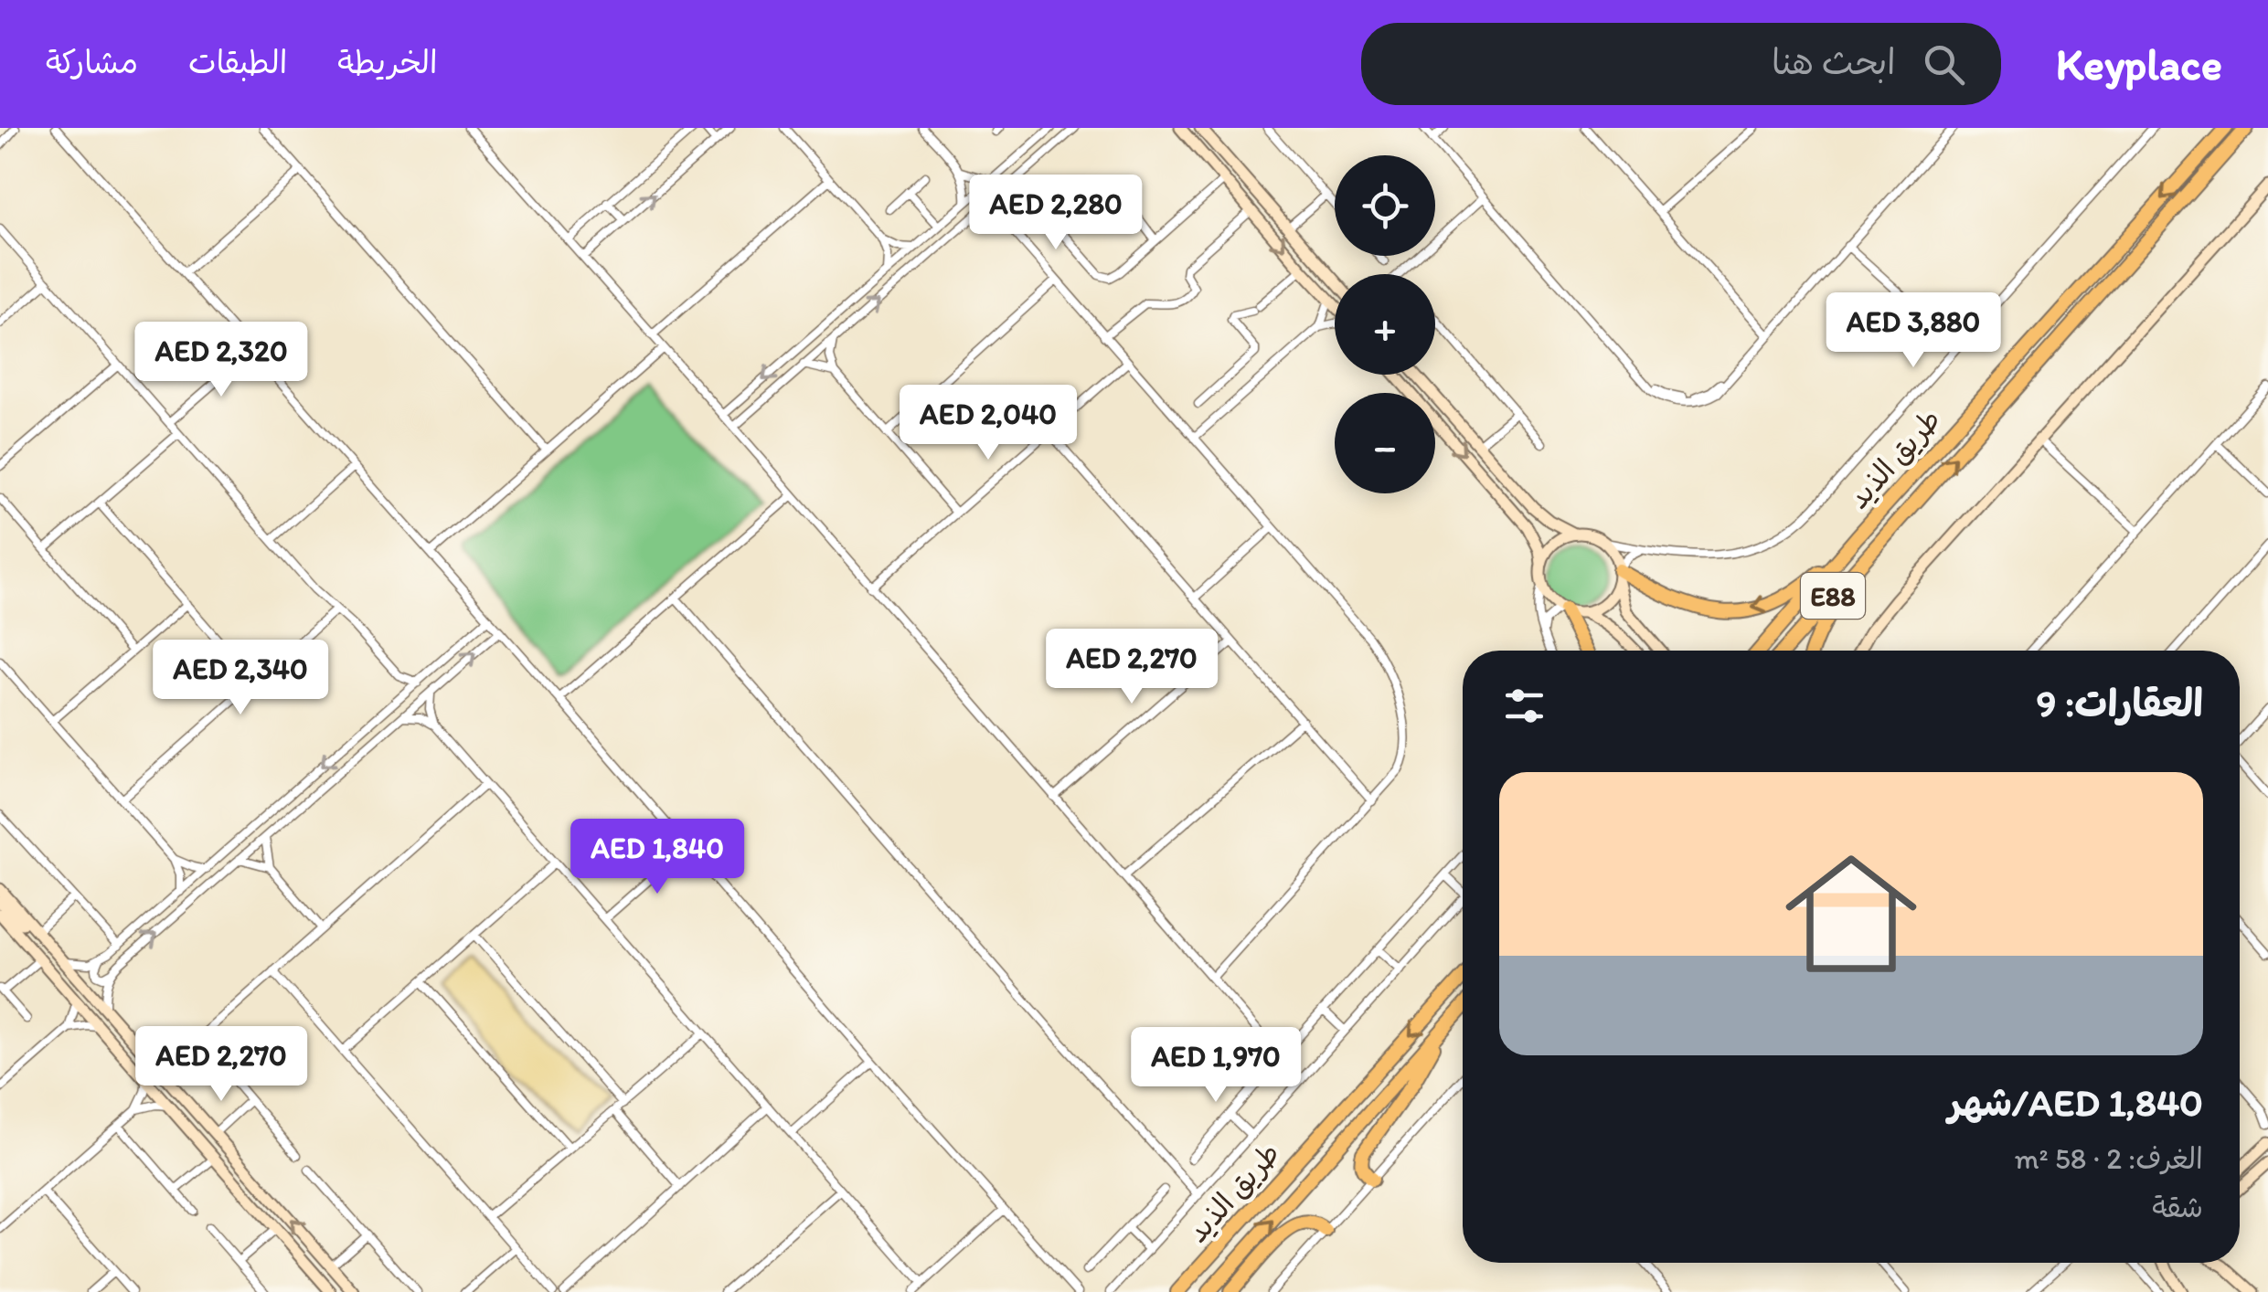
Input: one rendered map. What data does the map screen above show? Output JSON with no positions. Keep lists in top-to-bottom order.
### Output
{
  "streets": {
    "highway": ["طريق الذيد", "E88"]
  },
  "page": {
    "header": "Keyplace",
    "search": "ابحث هنا",
    "nav": ["الخريطة", "الطبقات", "مشاركة"],
    "map_buttons": ["+", "−"],
    "price": [
      "AED 2,280",
      "AED 3,880",
      "AED 2,320",
      "AED 2,040",
      "AED 2,270",
      "AED 2,340",
      "AED 1,840",
      "AED 2,270",
      "AED 1,970"
    ],
    "heading": "العقارات: 9",
    "list": [
      {
        "name": "AED 1,840/شهر",
        "note": "الغرف: 2 · 58 m² · شقة"
      }
    ]
  }
}
